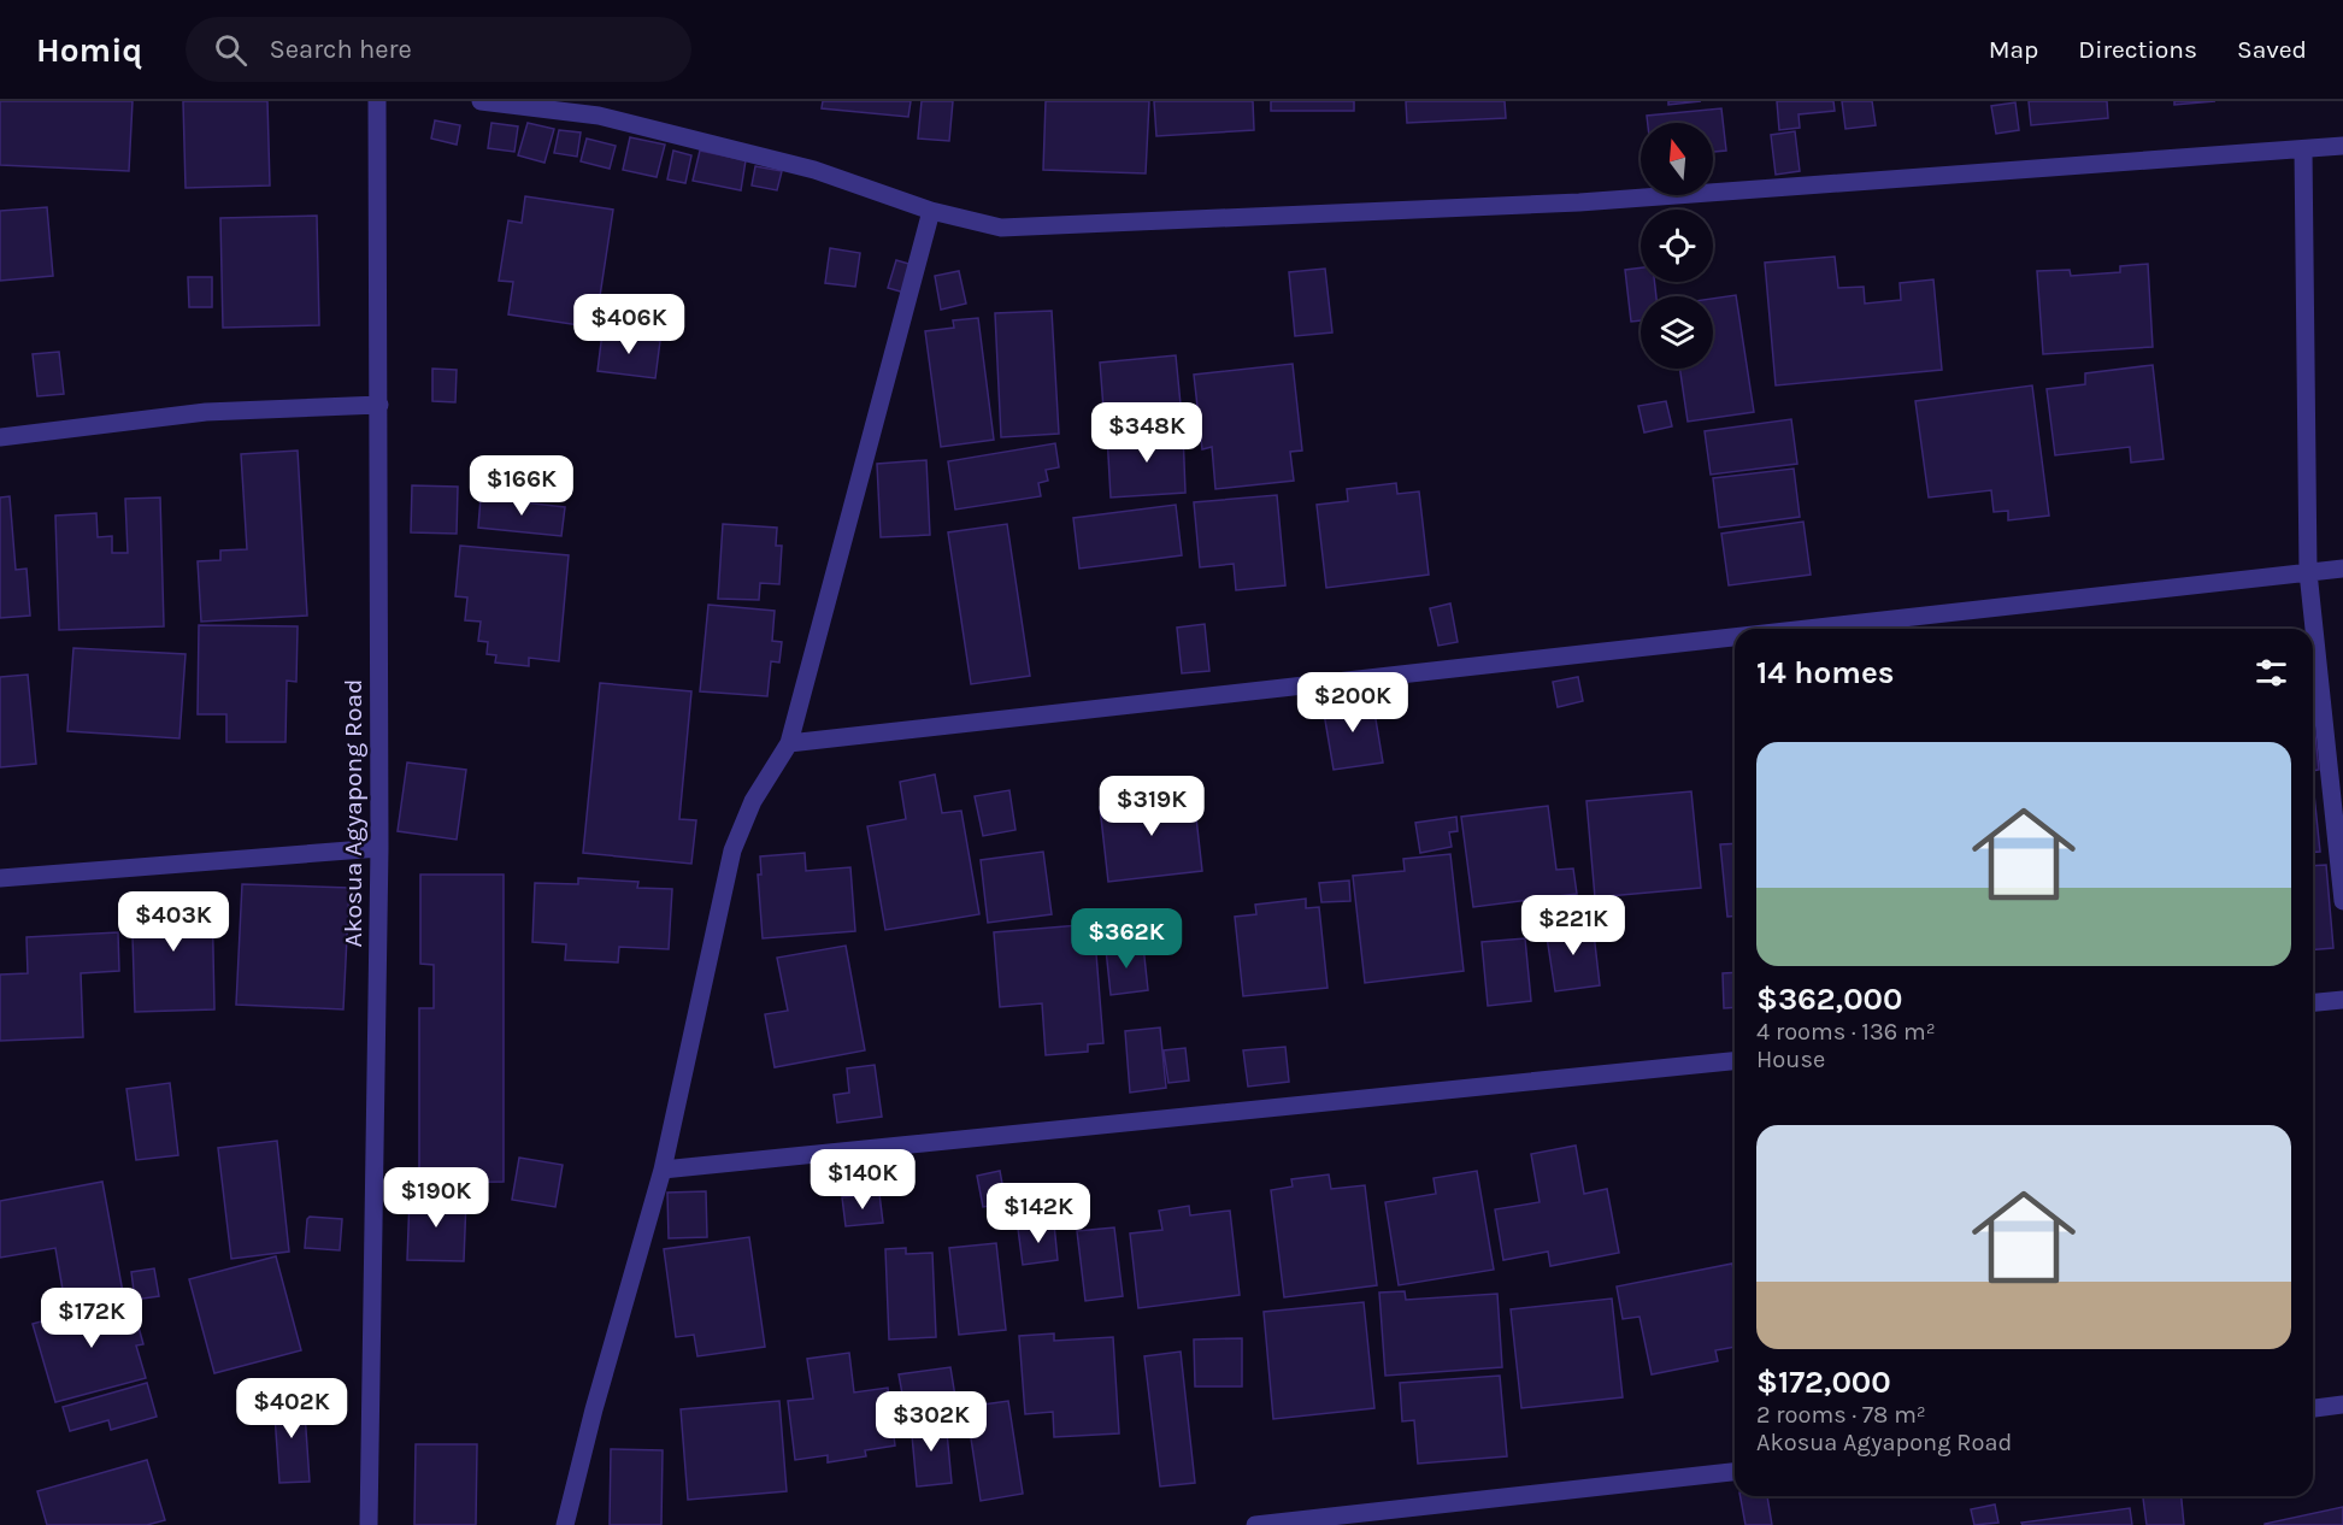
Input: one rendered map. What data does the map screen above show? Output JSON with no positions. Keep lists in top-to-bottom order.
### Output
{
  "streets": {
    "street": ["Akosua Agyapong Road"]
  },
  "north": "top",
  "page": {
    "header": "Homiq",
    "search": "Search here",
    "nav": ["Map", "Directions", "Saved"],
    "price": [
      "$406K",
      "$348K",
      "$166K",
      "$200K",
      "$319K",
      "$403K",
      "$221K",
      "$362K",
      "$140K",
      "$190K",
      "$142K",
      "$172K",
      "$402K",
      "$302K"
    ],
    "heading": "14 homes",
    "list": [
      {
        "name": "$362,000",
        "note": "4 rooms · 136 m² · House"
      },
      {
        "name": "$172,000",
        "note": "2 rooms · 78 m² · Akosua Agyapong Road"
      }
    ]
  }
}
